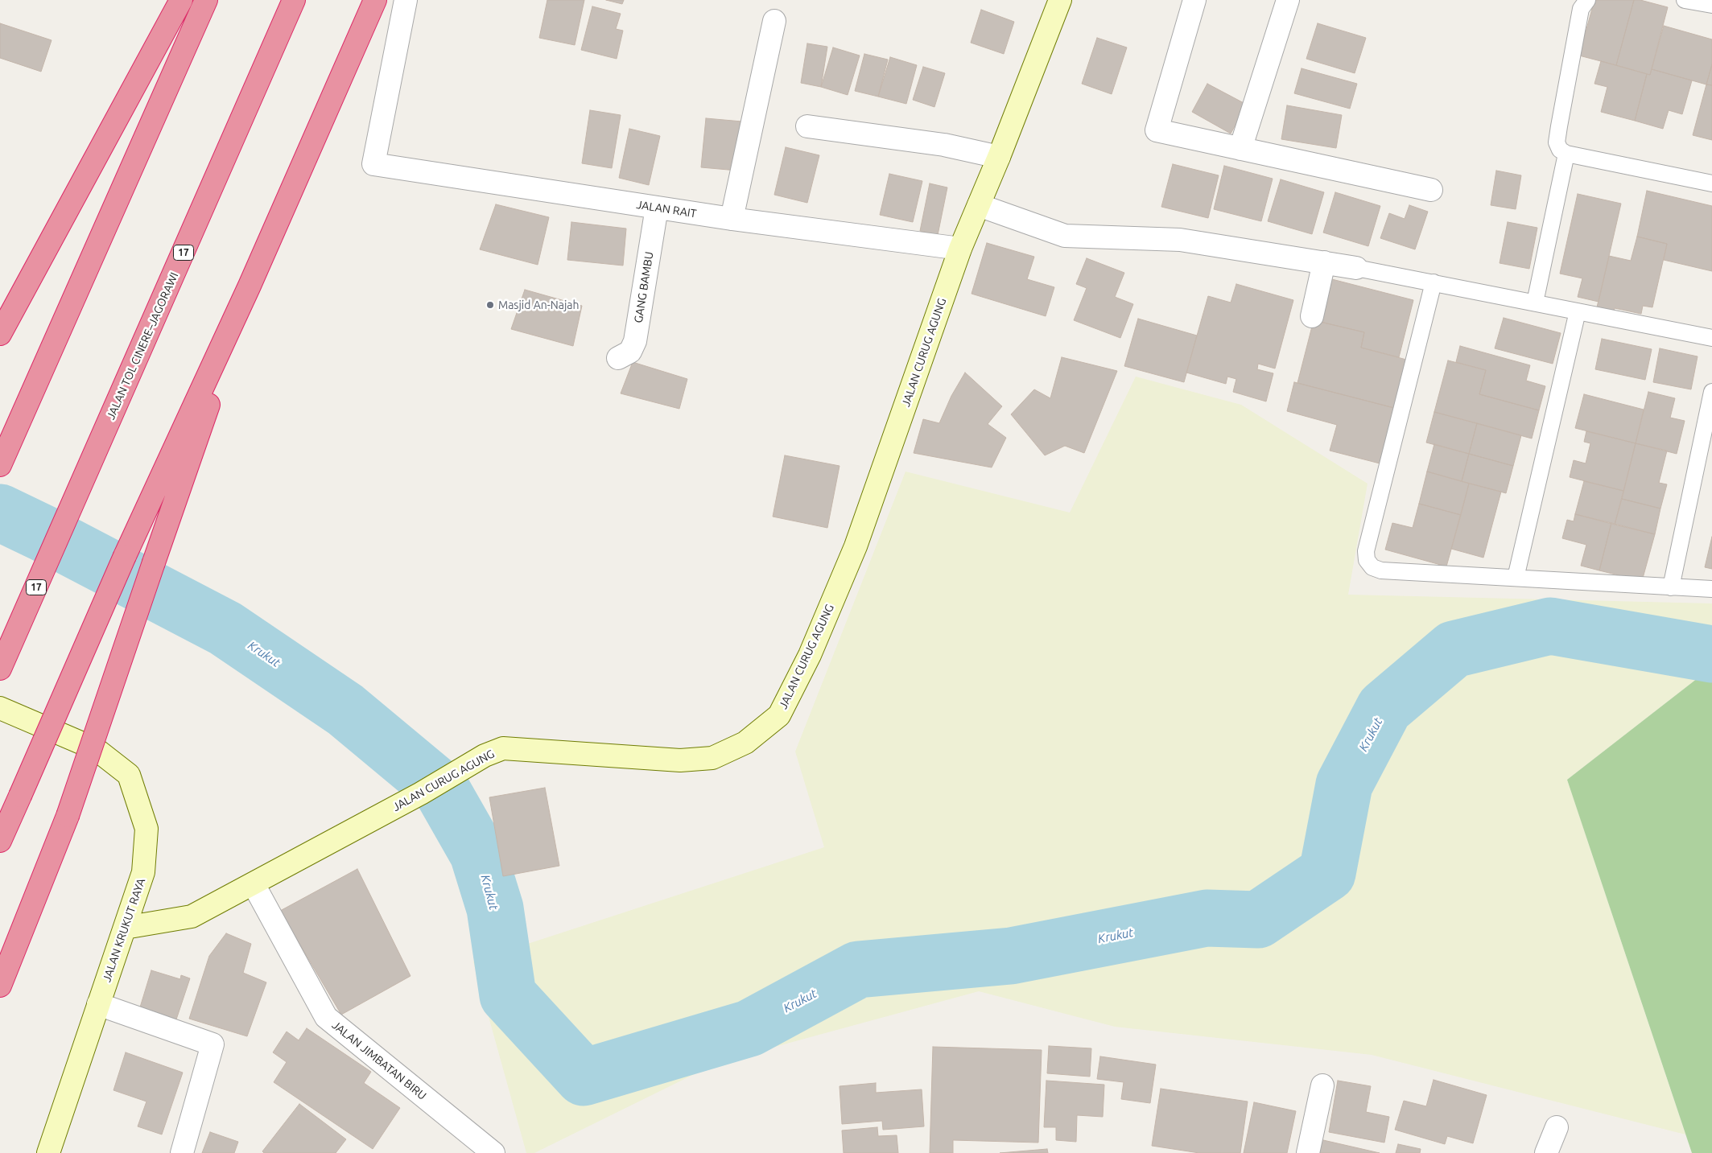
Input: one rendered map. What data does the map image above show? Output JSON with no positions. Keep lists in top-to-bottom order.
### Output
{
  "streets": {
    "highway": ["17", "JALAN TOL CINERE–JAGORAWI"],
    "street": [
      "JALAN RAIT",
      "GANG BAMBU",
      "JALAN CURUG AGUNG",
      "JALAN KRUKUT RAYA",
      "JALAN JIMBATAN BIRU"
    ]
  },
  "crossings": [
    ["JALAN RAIT", "GANG BAMBU"],
    ["JALAN RAIT", "JALAN CURUG AGUNG"],
    ["JALAN CURUG AGUNG", "JALAN KRUKUT RAYA"],
    ["JALAN CURUG AGUNG", "JALAN JIMBATAN BIRU"]
  ],
  "water": ["Krukut"],
  "places": ["Masjid An-Najah"]
}
